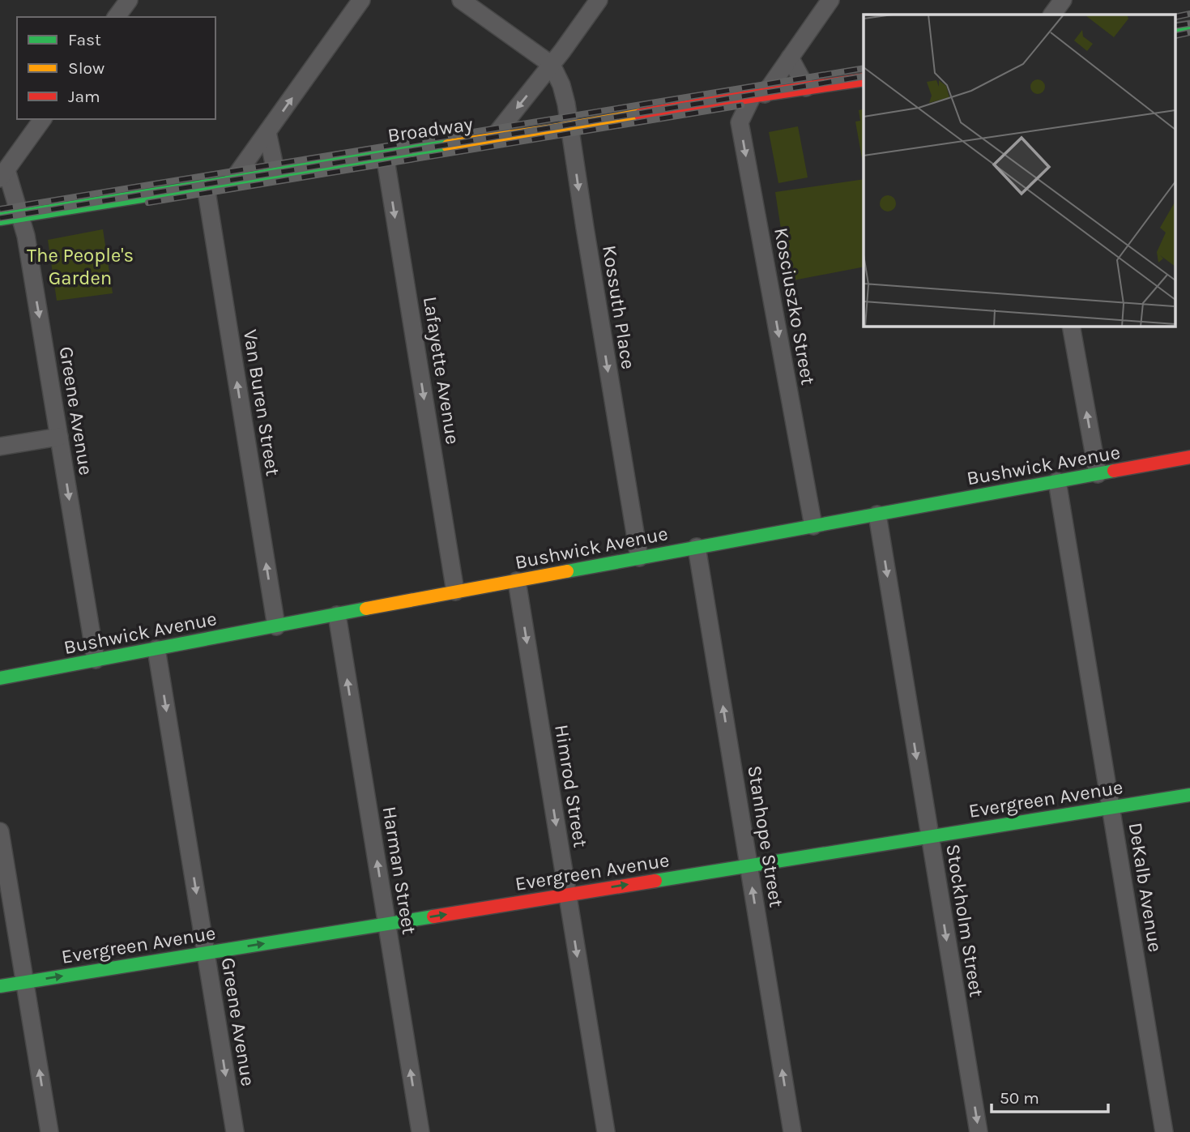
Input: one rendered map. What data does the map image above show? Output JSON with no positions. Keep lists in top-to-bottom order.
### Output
{
  "streets": {
    "main road": ["Broadway", "Bushwick Avenue", "Evergreen Avenue"],
    "street": [
      "Kosciuszko Street",
      "Kossuth Place",
      "Lafayette Avenue",
      "Van Buren Street",
      "Greene Avenue",
      "Himrod Street",
      "Stanhope Street",
      "Harman Street",
      "DeKalb Avenue",
      "Stockholm Street"
    ]
  },
  "crossings": [
    ["Broadway", "Kosciuszko Street"],
    ["Broadway", "Kossuth Place"],
    ["Broadway", "Lafayette Avenue"],
    ["Broadway", "Van Buren Street"],
    ["Broadway", "Greene Avenue"],
    ["Kosciuszko Street", "Bushwick Avenue"],
    ["Kossuth Place", "Bushwick Avenue"],
    ["Lafayette Avenue", "Bushwick Avenue"],
    ["Van Buren Street", "Bushwick Avenue"],
    ["Greene Avenue", "Bushwick Avenue"],
    ["Greene Avenue", "Evergreen Avenue"],
    ["Bushwick Avenue", "Himrod Street"],
    ["Bushwick Avenue", "Stanhope Street"],
    ["Bushwick Avenue", "Harman Street"],
    ["Bushwick Avenue", "DeKalb Avenue"],
    ["Bushwick Avenue", "Stockholm Street"],
    ["Himrod Street", "Evergreen Avenue"],
    ["Evergreen Avenue", "Stanhope Street"],
    ["Evergreen Avenue", "Harman Street"],
    ["Evergreen Avenue", "DeKalb Avenue"],
    ["Evergreen Avenue", "Stockholm Street"]
  ],
  "one_way": [
    "Kosciuszko Street",
    "Kossuth Place",
    "Lafayette Avenue",
    "Van Buren Street",
    "Greene Avenue",
    "Himrod Street",
    "Evergreen Avenue",
    "Stanhope Street",
    "Harman Street",
    "Stockholm Street"
  ],
  "parks": ["The People's Garden"],
  "legend": ["Fast", "Slow", "Jam"],
  "scale_bar": "50 m"
}
